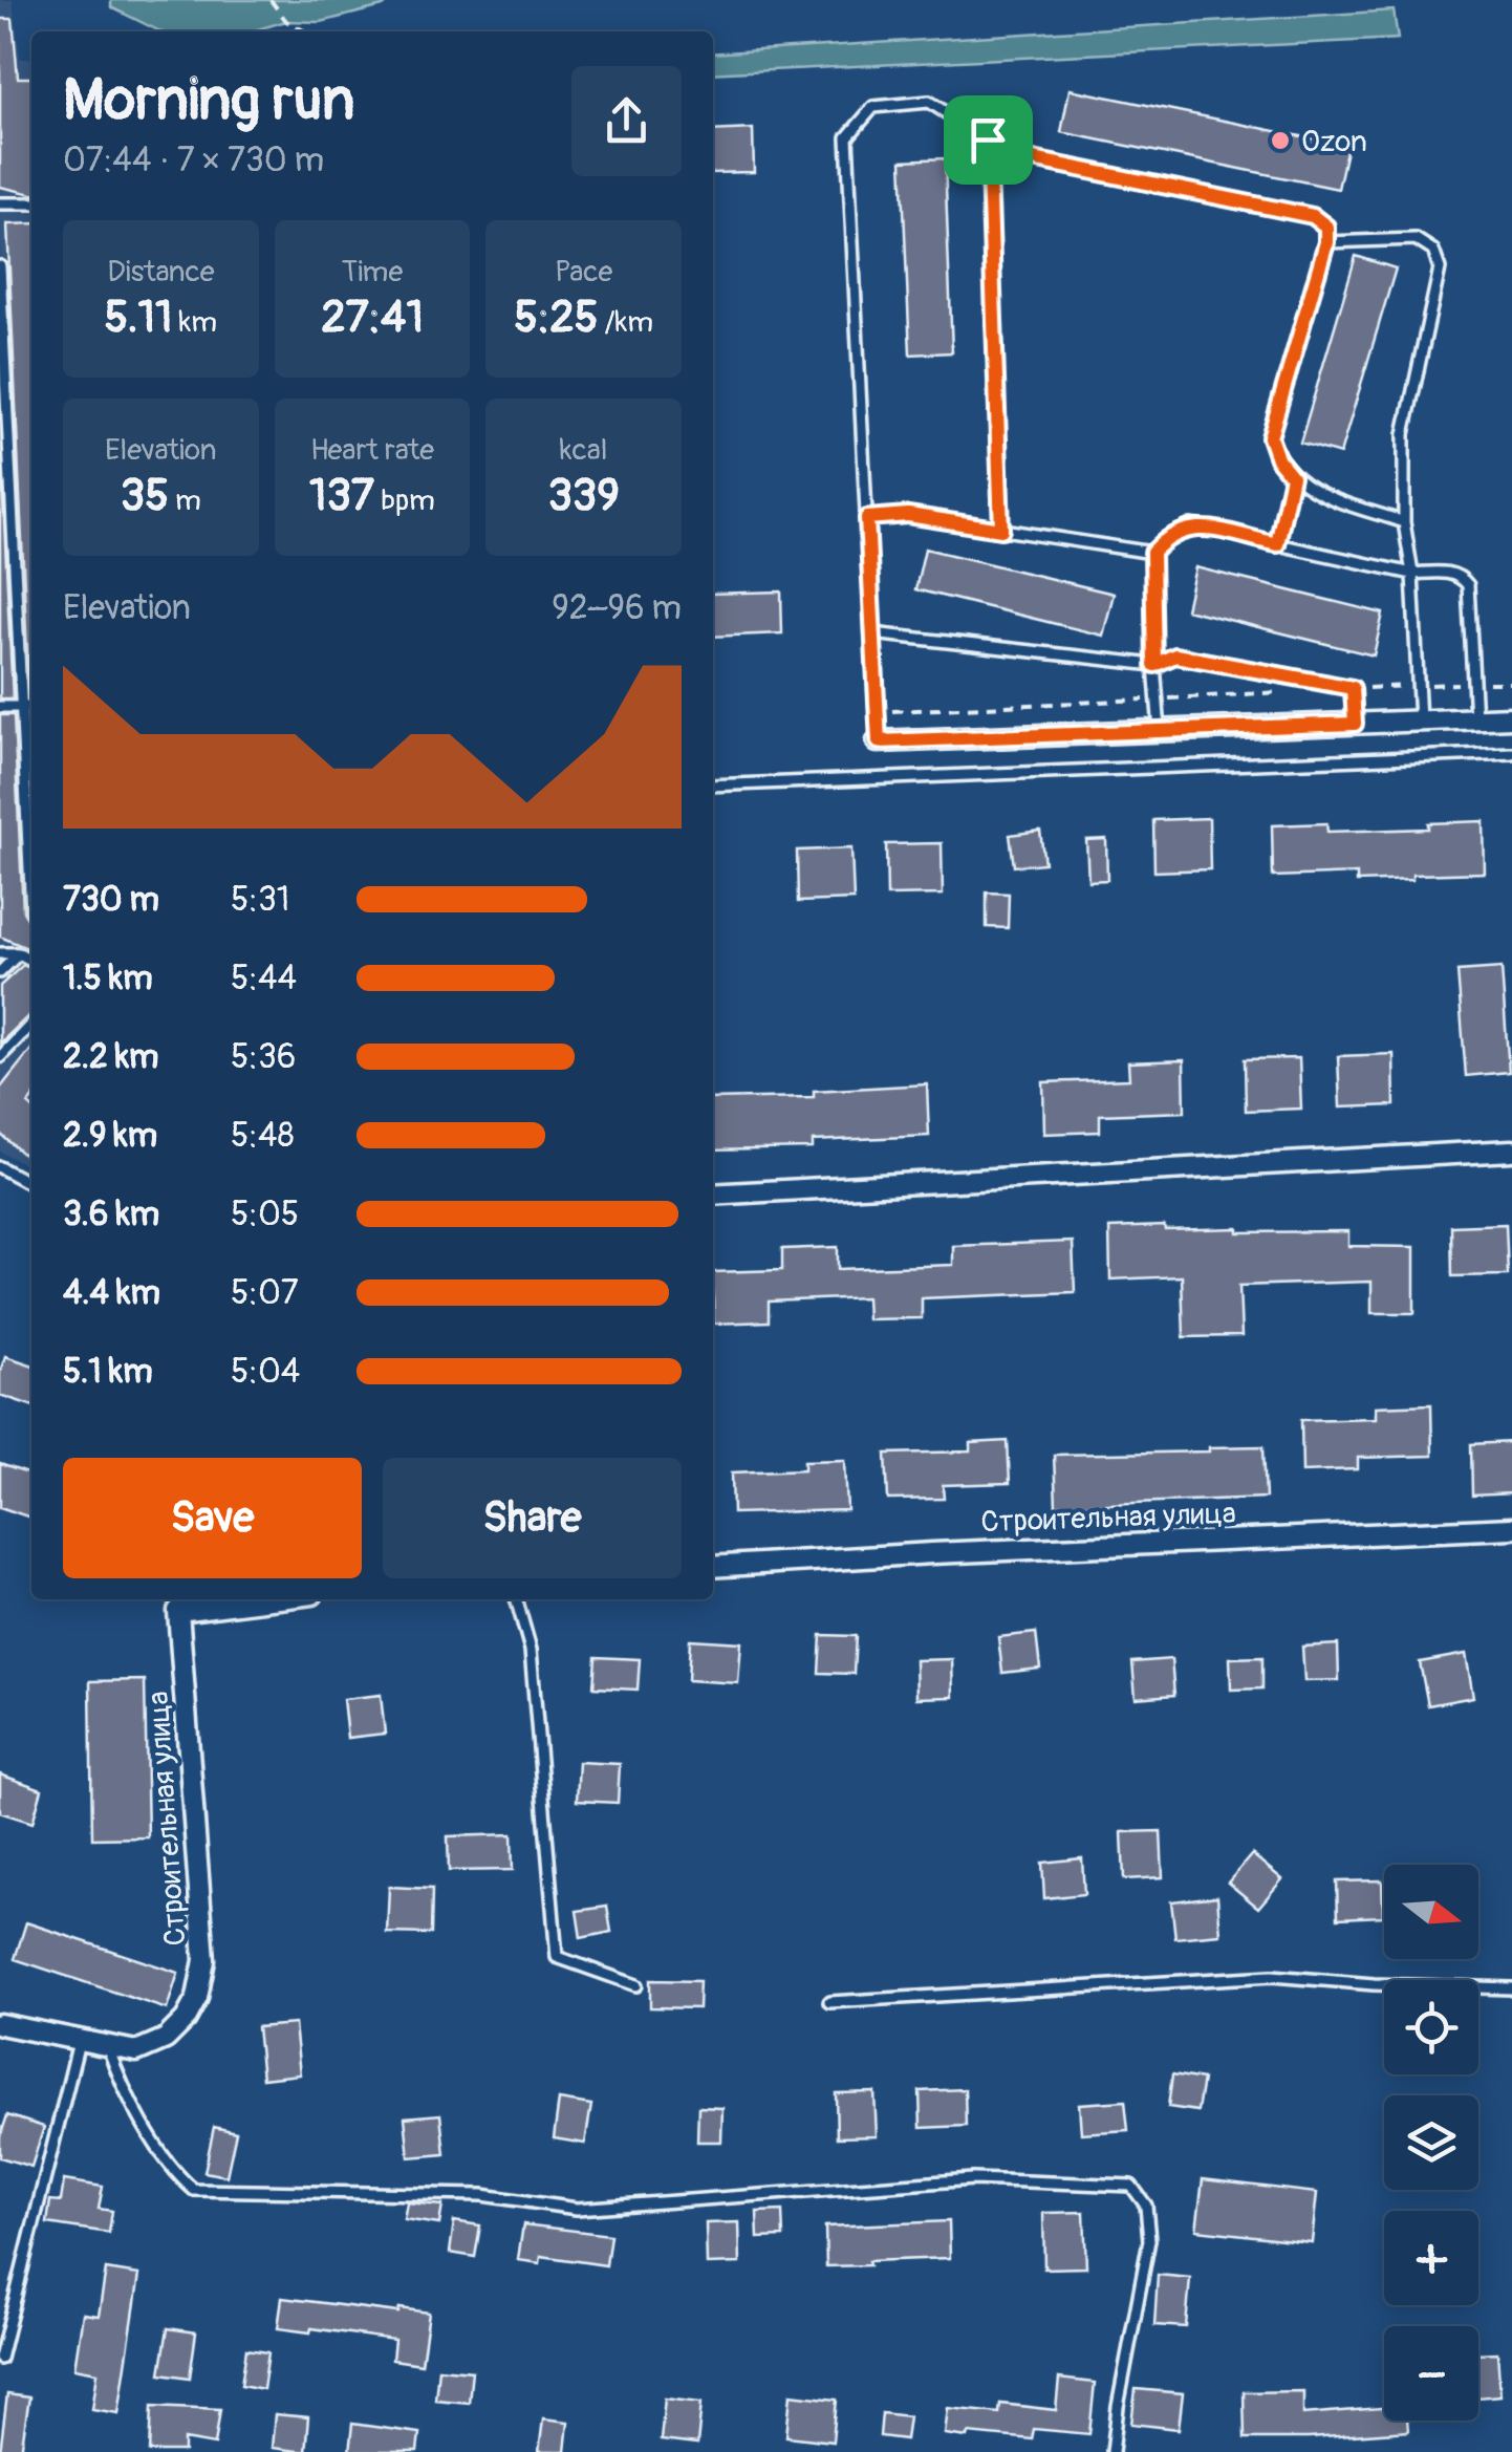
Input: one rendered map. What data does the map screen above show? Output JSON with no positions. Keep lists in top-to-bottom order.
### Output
{
  "streets": {
    "street": ["Строительная улица"]
  },
  "places": ["Ozon"],
  "north": "right",
  "page": {
    "heading": ["Morning run", "07:44 · 7 × 730 m"],
    "stats": [
      ["Distance", "5.11 km"],
      ["Time", "27:41"],
      ["Pace", "5:25 /km"],
      ["Elevation", "35 m"],
      ["Heart rate", "137 bpm"],
      ["kcal", "339"]
    ],
    "chart": ["Elevation", "92–96 m"],
    "list": [
      {
        "name": "730 m",
        "note": "5:31"
      },
      {
        "name": "1.5 km",
        "note": "5:44"
      },
      {
        "name": "2.2 km",
        "note": "5:36"
      },
      {
        "name": "2.9 km",
        "note": "5:48"
      },
      {
        "name": "3.6 km",
        "note": "5:05"
      },
      {
        "name": "4.4 km",
        "note": "5:07"
      },
      {
        "name": "5.1 km",
        "note": "5:04"
      }
    ],
    "buttons": ["Save", "Share"],
    "map_buttons": ["+", "−"]
  }
}
